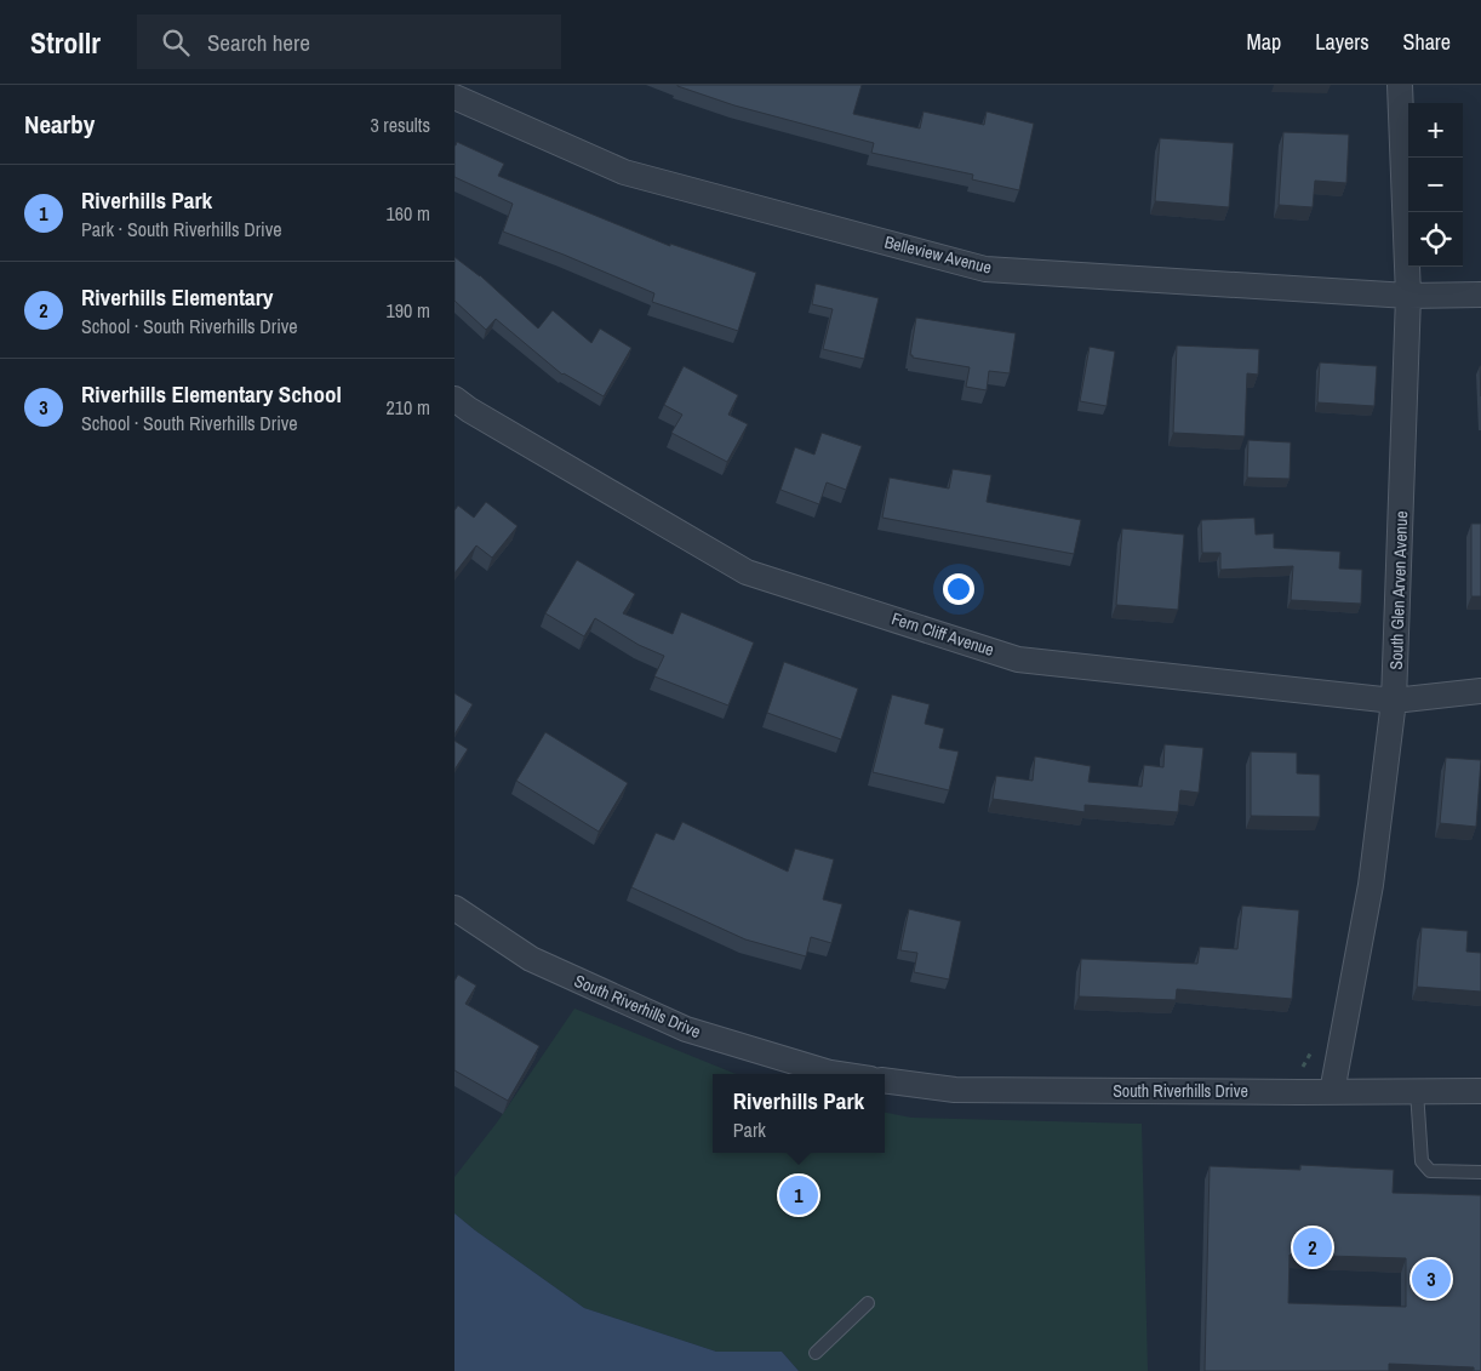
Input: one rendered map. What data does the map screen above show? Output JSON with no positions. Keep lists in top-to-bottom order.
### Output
{
  "streets": {
    "street": [
      "Belleview Avenue",
      "South Glen Arven Avenue",
      "Fern Cliff Avenue",
      "South Riverhills Drive"
    ]
  },
  "crossings": [
    ["Belleview Avenue", "South Glen Arven Avenue"],
    ["South Glen Arven Avenue", "Fern Cliff Avenue"],
    ["South Glen Arven Avenue", "South Riverhills Drive"]
  ],
  "page": {
    "header": "Strollr",
    "search": "Search here",
    "nav": ["Map", "Layers", "Share"],
    "heading": ["Nearby", "3 results"],
    "map_buttons": ["+", "−"],
    "list": [
      {
        "mark": "1",
        "name": "Riverhills Park",
        "note": "Park · South Riverhills Drive",
        "value": "160 m"
      },
      {
        "mark": "2",
        "name": "Riverhills Elementary",
        "note": "School · South Riverhills Drive",
        "value": "190 m"
      },
      {
        "mark": "3",
        "name": "Riverhills Elementary School",
        "note": "School · South Riverhills Drive",
        "value": "210 m"
      }
    ],
    "popup": ["Riverhills Park", "Park"],
    "pins": ["1", "2", "3"]
  }
}
